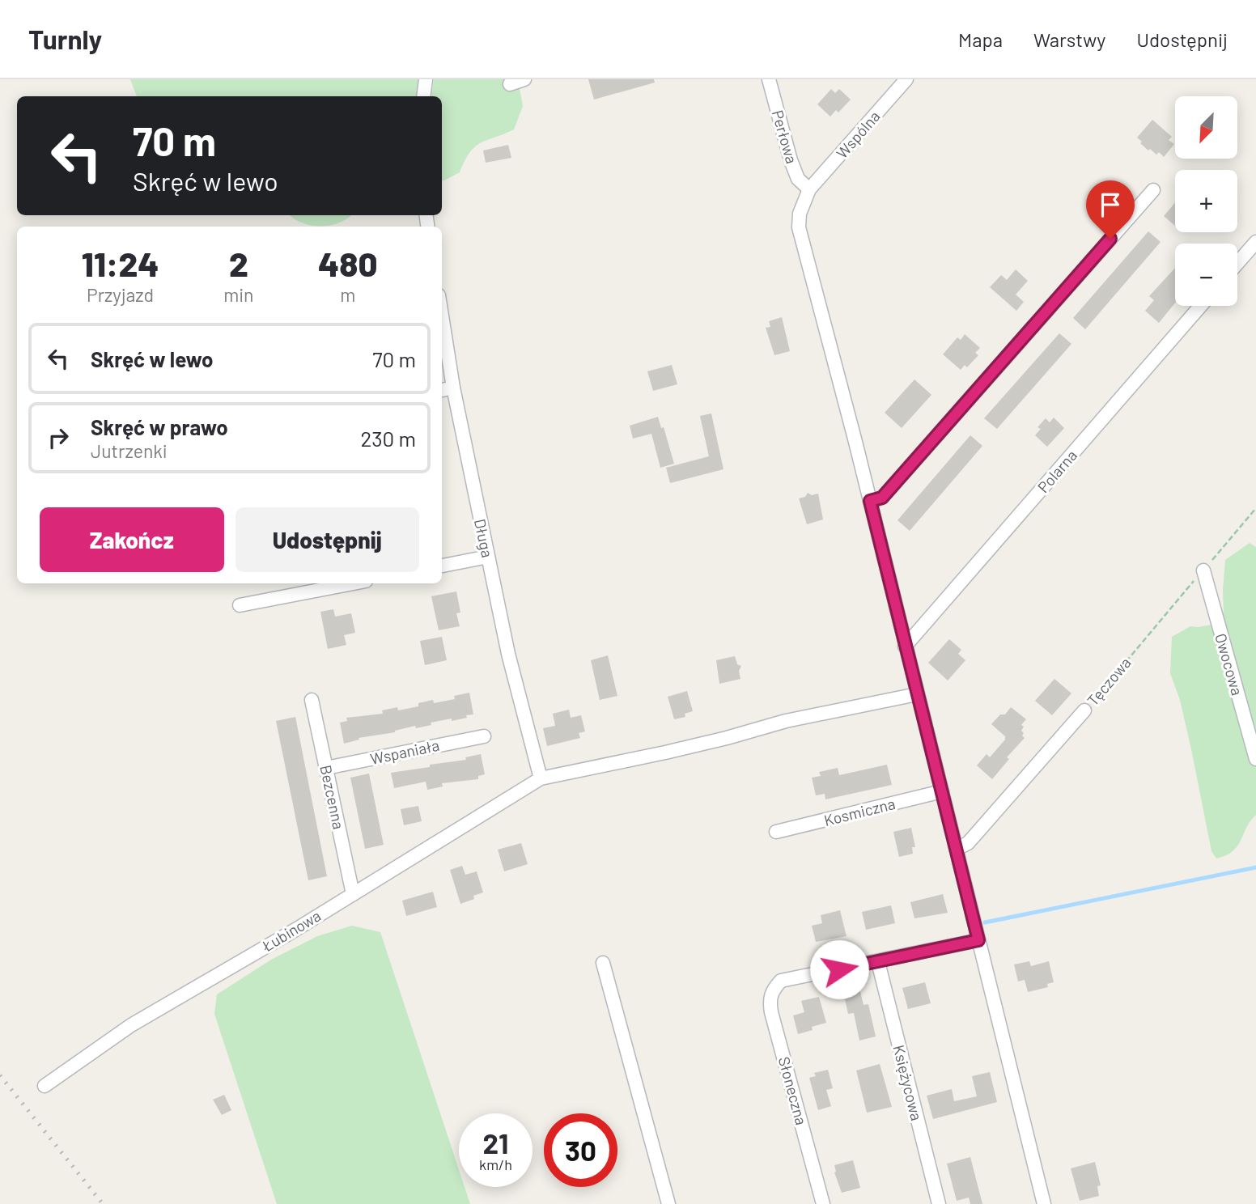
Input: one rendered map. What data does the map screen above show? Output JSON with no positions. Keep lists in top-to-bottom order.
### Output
{
  "streets": {
    "street": [
      "Wspólna",
      "Perłowa",
      "Polarna",
      "Długa",
      "Owocowa",
      "Tęczowa",
      "Wspaniała",
      "Bezcenna",
      "Kosmiczna",
      "Łubinowa",
      "Księżycowa",
      "Słoneczna"
    ]
  },
  "crossings": [
    ["Wspólna", "Perłowa"],
    ["Długa", "Łubinowa"],
    ["Owocowa", "Tęczowa"],
    ["Wspaniała", "Bezcenna"],
    ["Bezcenna", "Łubinowa"],
    ["Księżycowa", "Słoneczna"]
  ],
  "north": "bottom left",
  "page": {
    "header": "Turnly",
    "nav": ["Mapa", "Warstwy", "Udostępnij"],
    "map_buttons": ["+", "−"],
    "turn": ["70 m", "Skręć w lewo"],
    "eta": [
      "11:24",
      "Przyjazd",
      "2",
      "min",
      "480",
      "m"
    ],
    "list": [
      {
        "name": "Skręć w lewo",
        "value": "70 m"
      },
      {
        "name": "Skręć w prawo",
        "note": "Jutrzenki",
        "value": "230 m"
      }
    ],
    "buttons": ["Zakończ", "Udostępnij"],
    "speed": "21 km/h",
    "limit": "30"
  }
}
